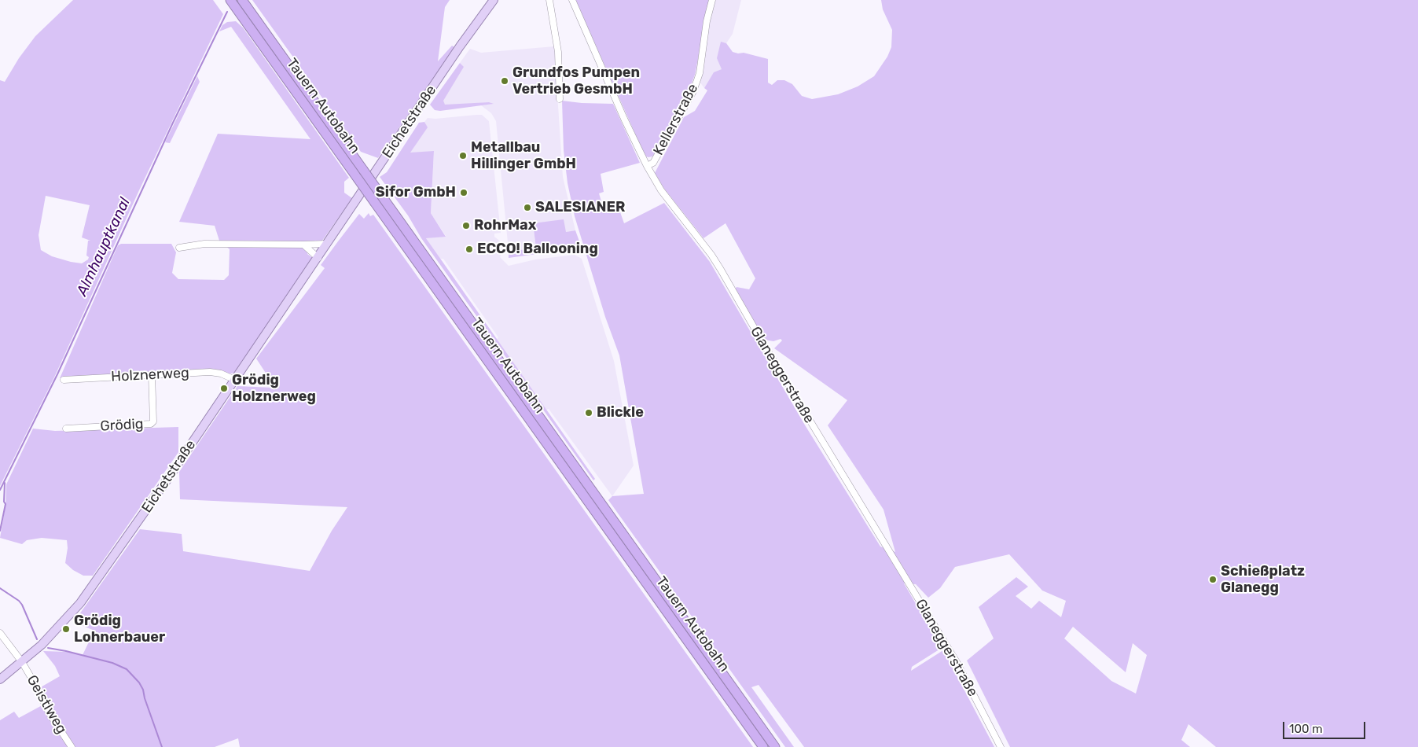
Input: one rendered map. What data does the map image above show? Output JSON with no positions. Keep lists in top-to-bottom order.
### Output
{
  "streets": {
    "highway": ["Tauern Autobahn"],
    "main road": ["Eichetstraße"],
    "street": [
      "Kellerstraße",
      "Holznerweg",
      "Glaneggerstraße",
      "Grödig",
      "Geistlweg"
    ]
  },
  "crossings": [
    ["Kellerstraße", "Glaneggerstraße"],
    ["Eichetstraße", "Holznerweg"],
    ["Eichetstraße", "Geistlweg"],
    ["Holznerweg", "Grödig"]
  ],
  "water": ["Almhauptkanal"],
  "places": [
    "Grundfos Pumpen Vertrieb GesmbH",
    "Metallbau Hillinger GmbH",
    "Sifor GmbH",
    "SALESIANER",
    "RohrMax",
    "ECCO! Ballooning",
    "Grödig Holznerweg",
    "Blickle",
    "Schießplatz Glanegg",
    "Grödig Lohnerbauer"
  ],
  "scale_bar": "100 m"
}
